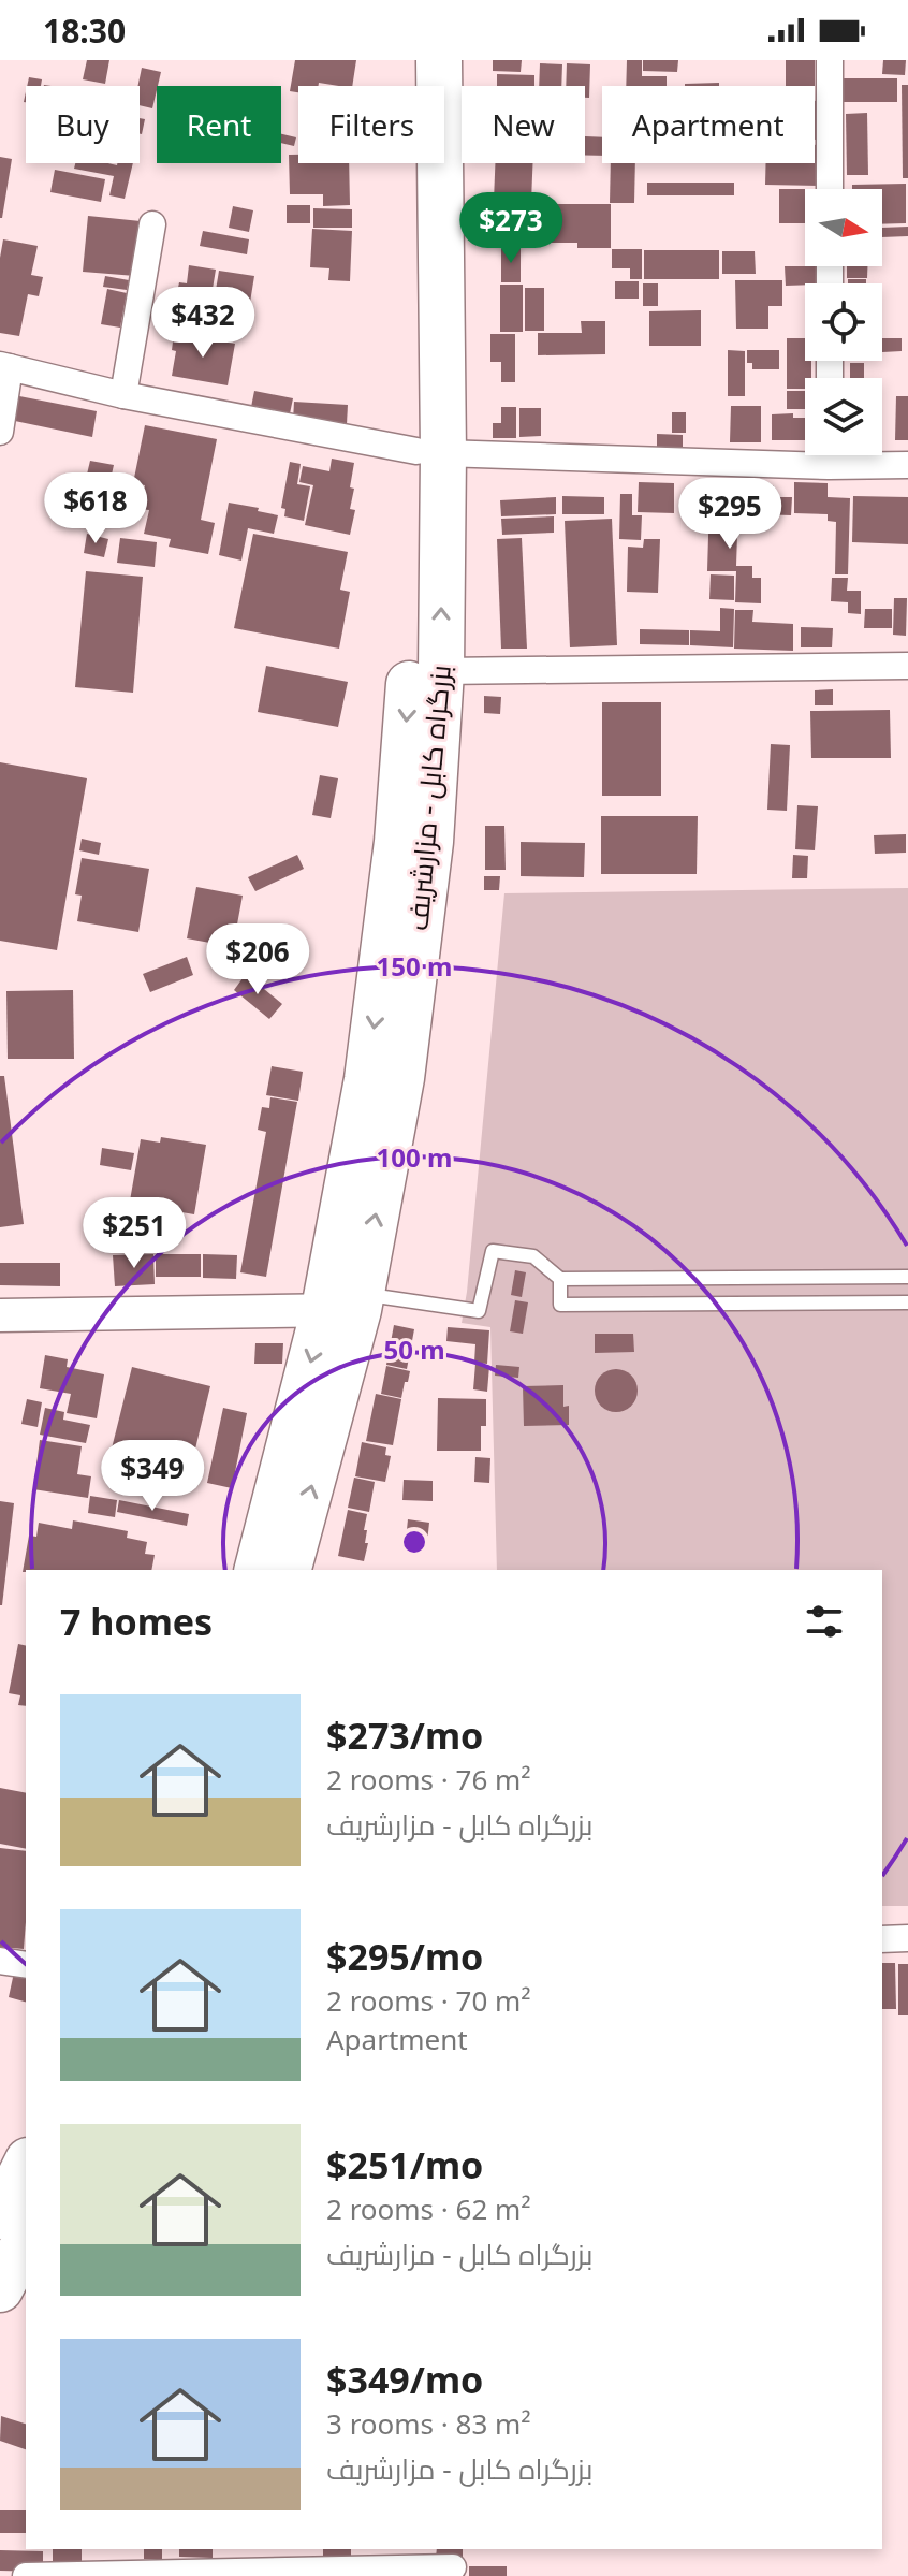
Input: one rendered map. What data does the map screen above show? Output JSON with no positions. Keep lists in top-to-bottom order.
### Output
{
  "streets": {
    "highway": ["بزرگراه کابل - مزارشریف"]
  },
  "north": "right",
  "page": {
    "status": "18:30",
    "chip": [
      "Buy",
      "Rent",
      "Filters",
      "New",
      "Apartment"
    ],
    "price": [
      "$273",
      "$432",
      "$618",
      "$295",
      "$206",
      "$251",
      "$349"
    ],
    "heading": "7 homes",
    "list": [
      {
        "name": "$273/mo",
        "note": "2 rooms · 76 m² · بزرگراه کابل - مزارشریف"
      },
      {
        "name": "$295/mo",
        "note": "2 rooms · 70 m² · Apartment"
      },
      {
        "name": "$251/mo",
        "note": "2 rooms · 62 m² · بزرگراه کابل - مزارشریف"
      },
      {
        "name": "$349/mo",
        "note": "3 rooms · 83 m² · بزرگراه کابل - مزارشریف"
      }
    ]
  },
  "rings": ["150 m", "100 m", "50 m"]
}
